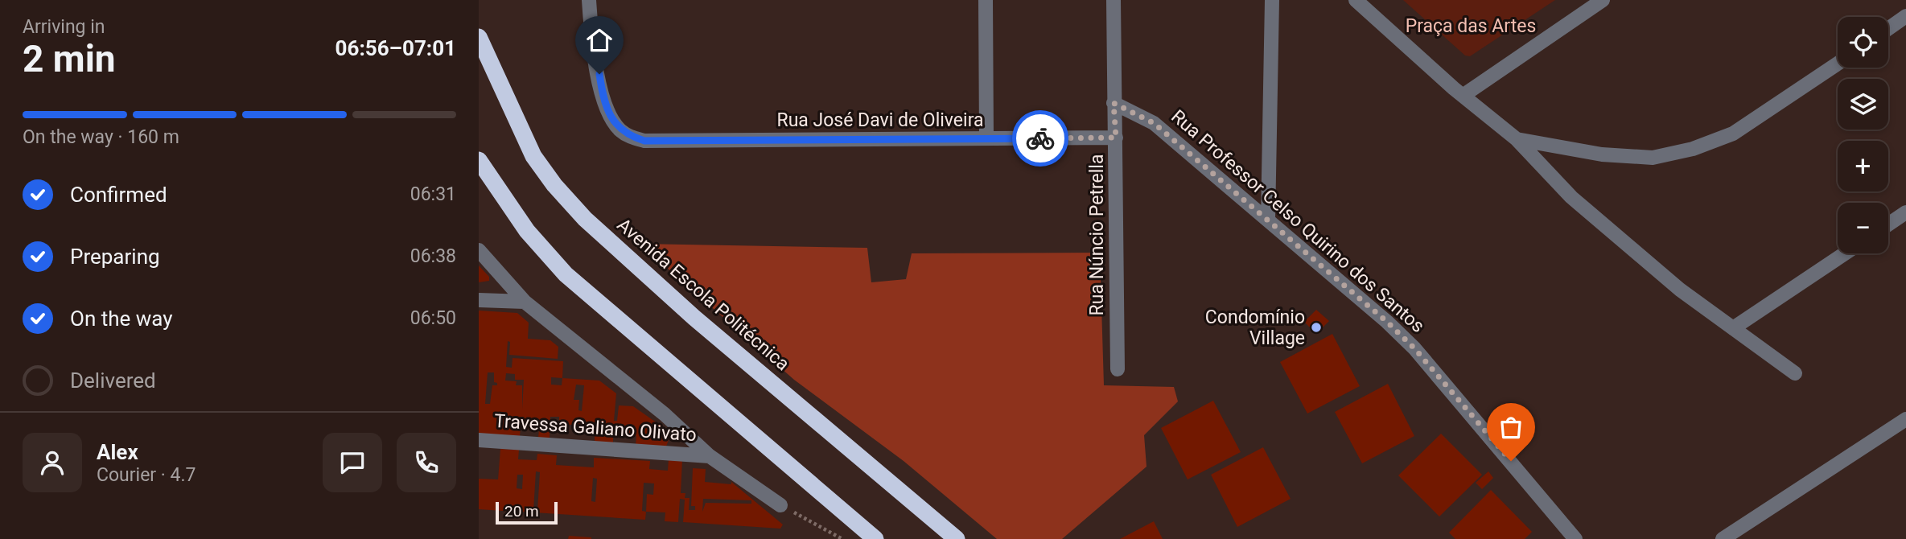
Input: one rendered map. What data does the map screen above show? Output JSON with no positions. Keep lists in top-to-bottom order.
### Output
{
  "streets": {
    "highway": ["Avenida Escola Politécnica"],
    "street": [
      "Rua José Davi de Oliveira",
      "Rua Professor Celso Quirino dos Santos",
      "Rua Núncio Petrella",
      "Travessa Galiano Olivato"
    ]
  },
  "crossings": [
    ["Rua José Davi de Oliveira", "Rua Núncio Petrella"],
    ["Rua Professor Celso Quirino dos Santos", "Rua Núncio Petrella"]
  ],
  "parks": ["Praça das Artes"],
  "places": ["Condomínio Village"],
  "scale_bar": "20 m",
  "page": {
    "heading": ["2 min", "Arriving in", "06:56–07:01"],
    "panel": ["Alex", "Courier · 4.7"],
    "map_buttons": ["+", "−"],
    "bar": "On the way · 160 m",
    "list": [
      ["Confirmed", "06:31"],
      ["Preparing", "06:38"],
      ["On the way", "06:50"],
      "Delivered"
    ],
    "scale": "20 m"
  }
}
